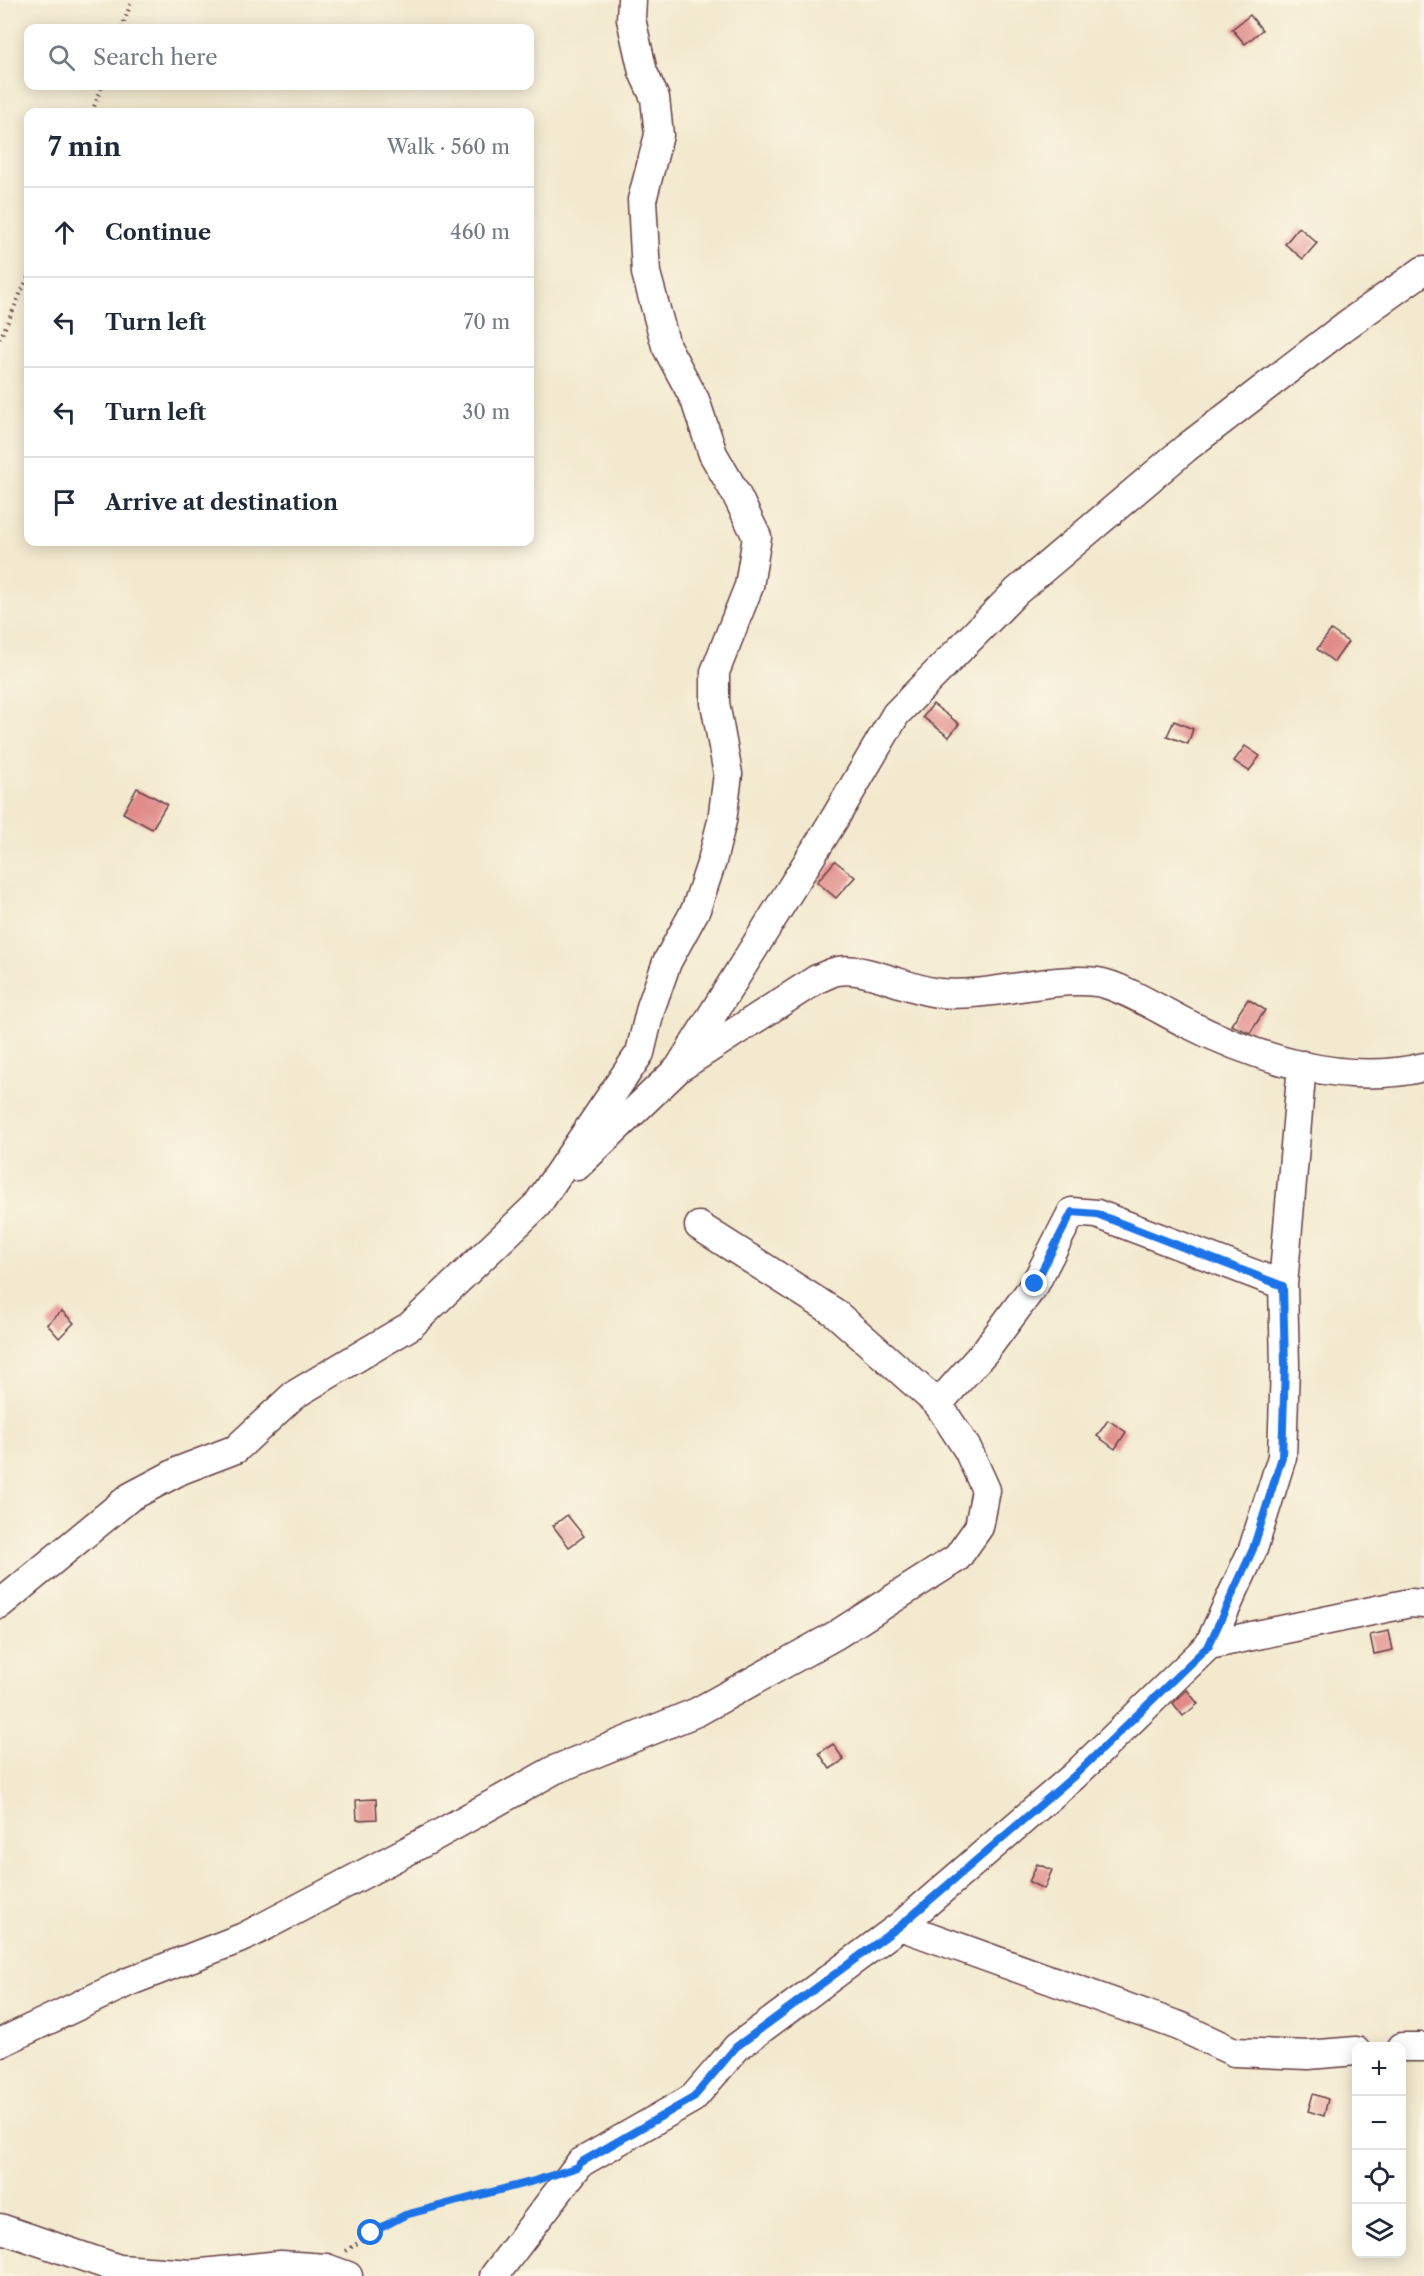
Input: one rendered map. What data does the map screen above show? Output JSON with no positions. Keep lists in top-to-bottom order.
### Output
{
  "page": {
    "search": "Search here",
    "heading": ["7 min", "Walk · 560 m"],
    "list": [
      ["Continue", "460 m"],
      ["Turn left", "70 m"],
      ["Turn left", "30 m"],
      "Arrive at destination"
    ],
    "map_buttons": ["+", "−"]
  }
}
